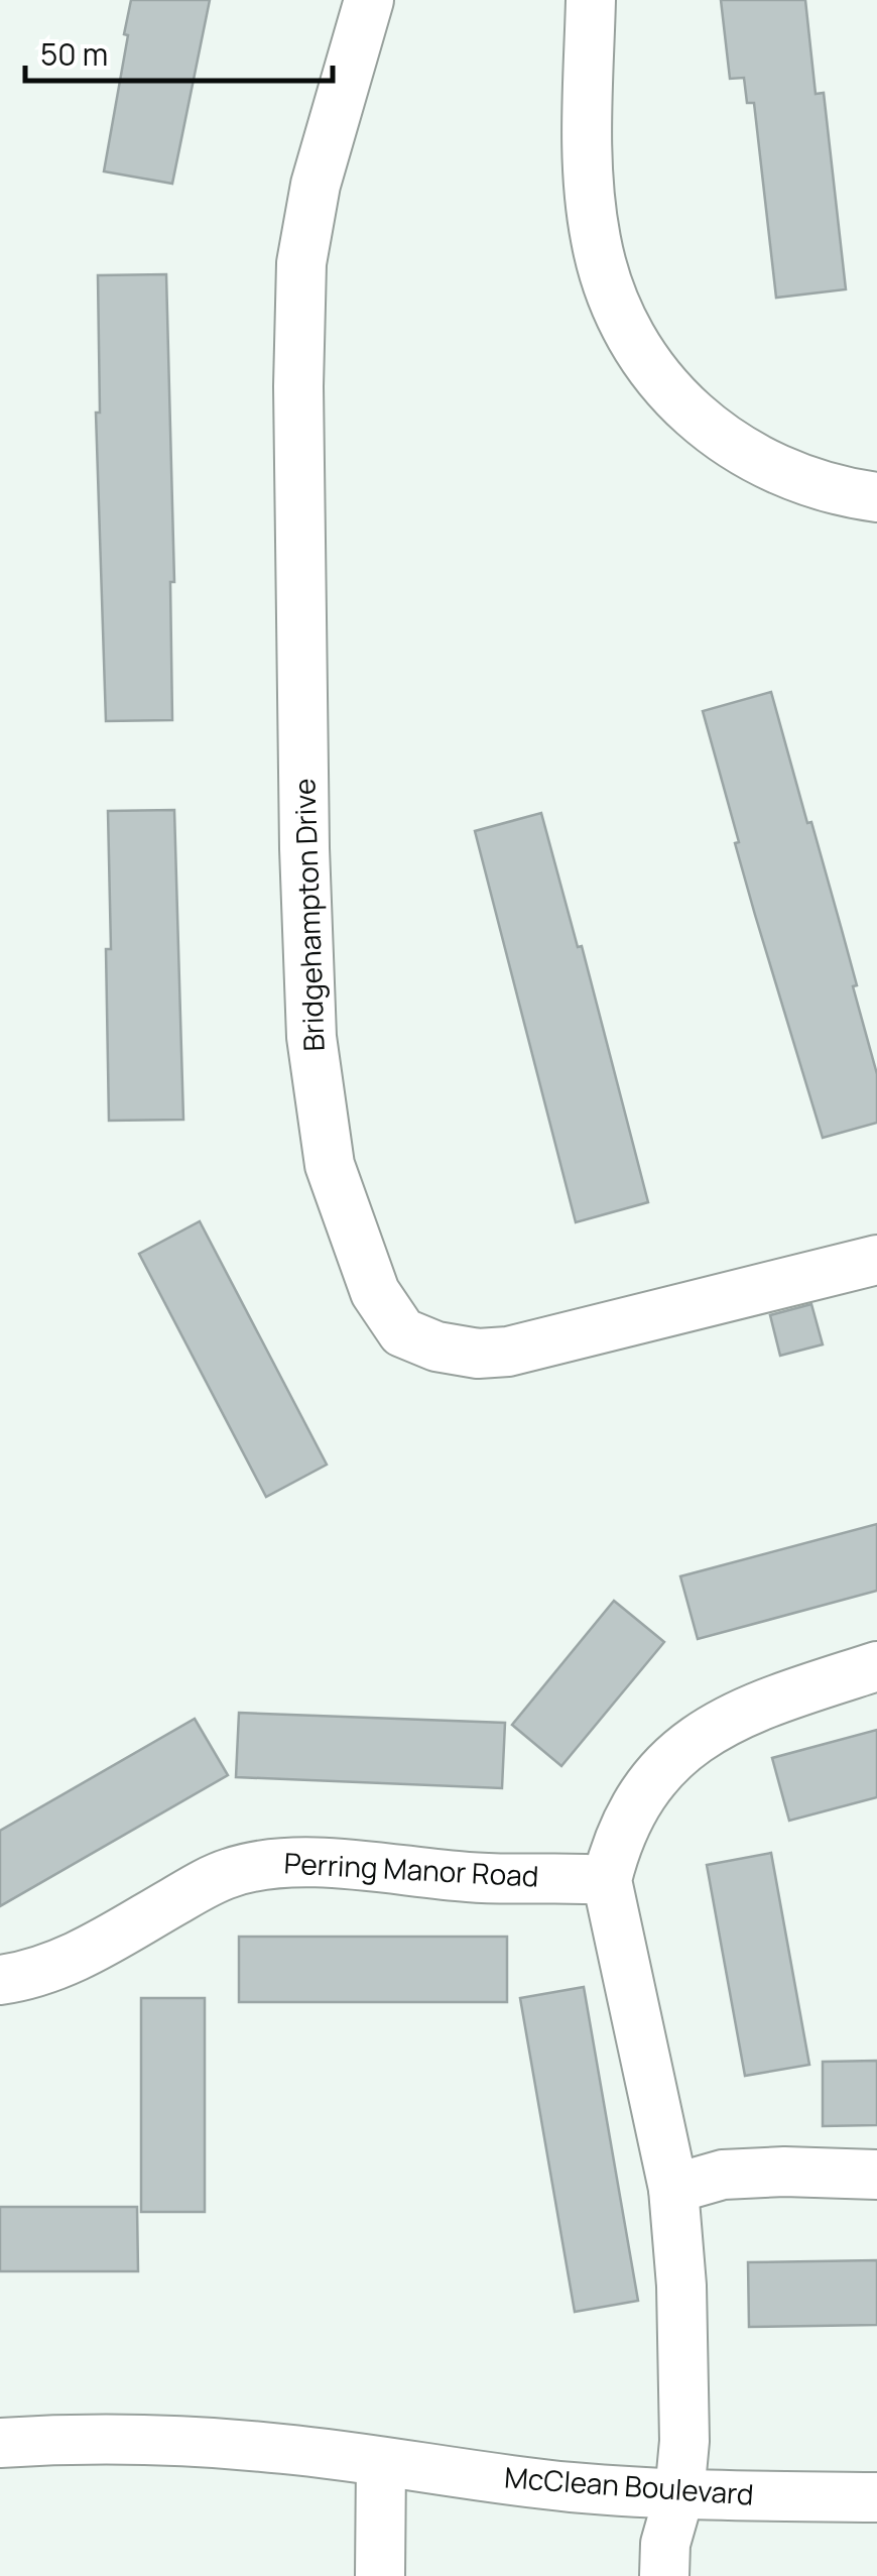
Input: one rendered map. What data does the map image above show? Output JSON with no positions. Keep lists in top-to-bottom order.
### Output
{
  "streets": {
    "street": ["Bridgehampton Drive", "Perring Manor Road", "McClean Boulevard"]
  },
  "scale_bar": "50 m"
}
